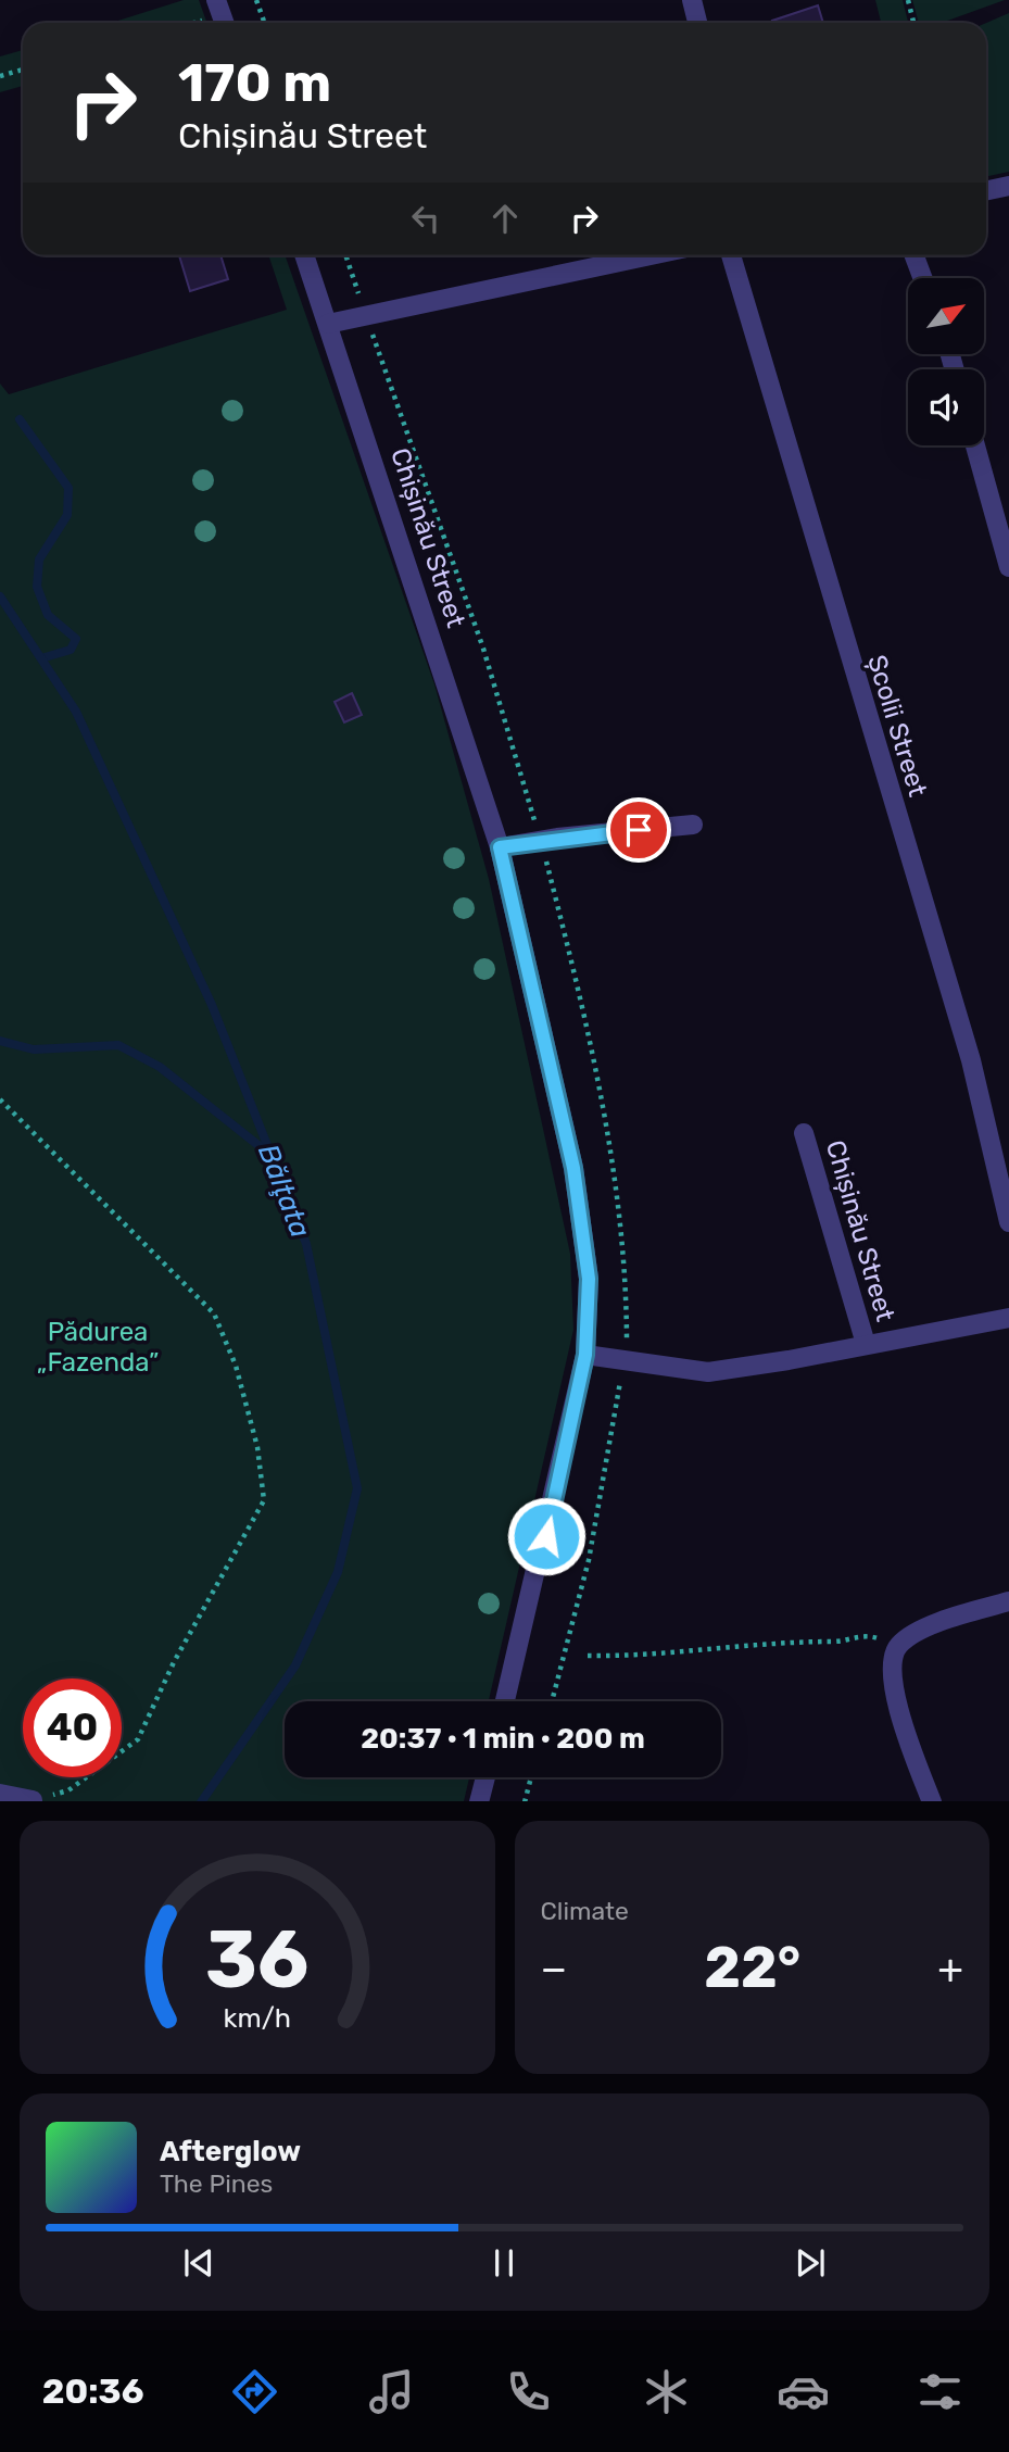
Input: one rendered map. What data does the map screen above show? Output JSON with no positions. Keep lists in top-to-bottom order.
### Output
{
  "streets": {
    "street": ["Chișinău Street", "Școlii Street"]
  },
  "water": ["Bălţata"],
  "parks": ["Pădurea „Fazenda”"],
  "north": "top right",
  "page": {
    "turn": ["170 m", "Chișinău Street"],
    "limit": "40",
    "trip": "20:37 · 1 min · 200 m",
    "tile": "Climate",
    "heat": ["−", "22°", "+"],
    "song": ["Afterglow", "The Pines"],
    "tabs": "20:36",
    "gauge": ["36", "km/h"]
  }
}
